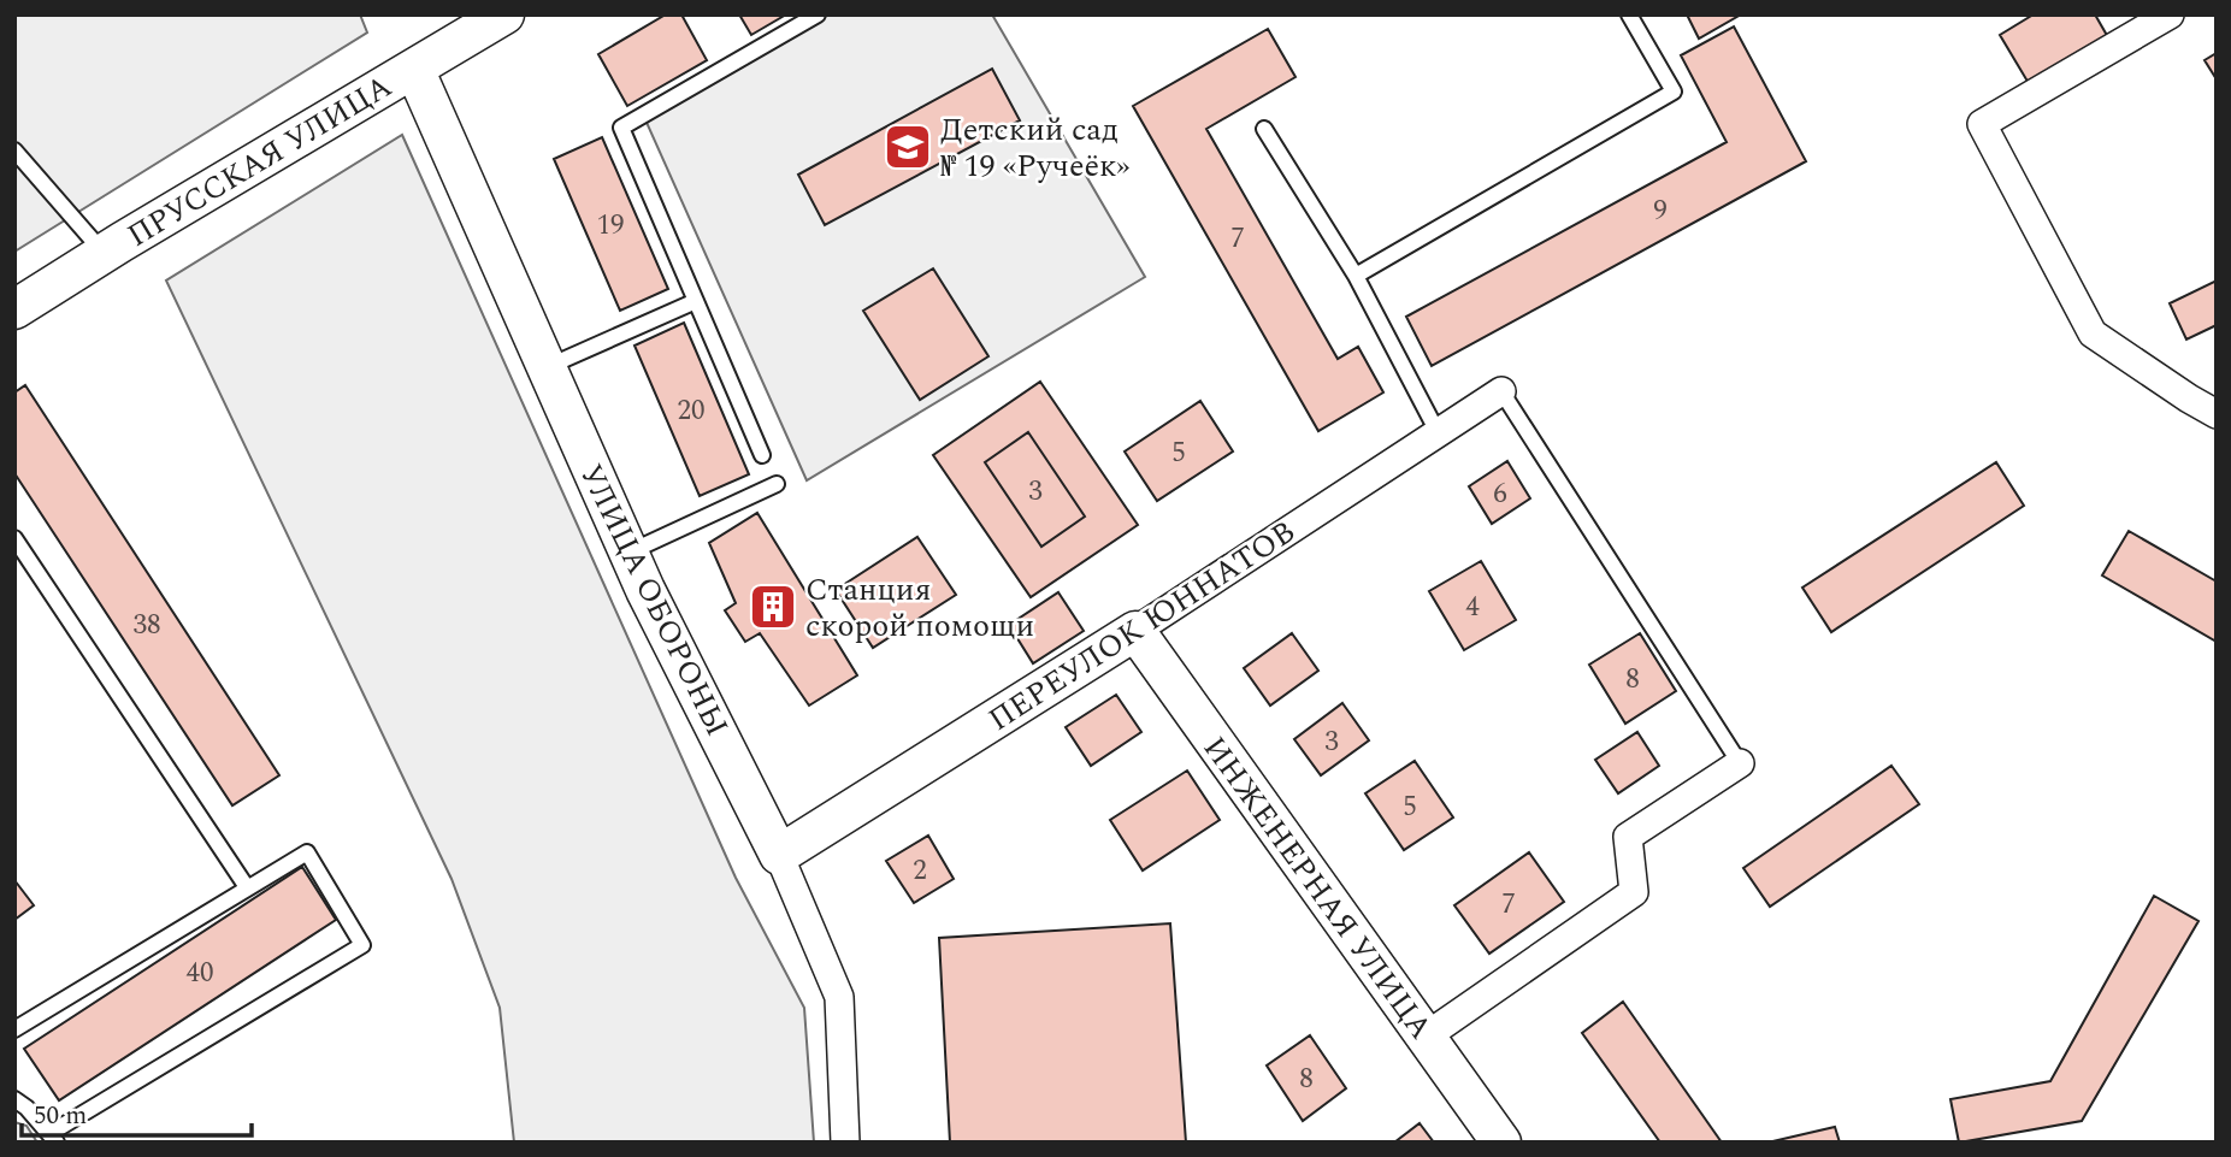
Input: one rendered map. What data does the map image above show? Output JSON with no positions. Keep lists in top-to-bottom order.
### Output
{
  "streets": {
    "street": [
      "ПРУССКАЯ УЛИЦА",
      "УЛИЦА ОБОРОНЫ",
      "ПЕРЕУЛОК ЮННАТОВ",
      "ИНЖЕНЕРНАЯ УЛИЦА"
    ]
  },
  "crossings": [
    ["ПРУССКАЯ УЛИЦА", "УЛИЦА ОБОРОНЫ"],
    ["УЛИЦА ОБОРОНЫ", "ПЕРЕУЛОК ЮННАТОВ"],
    ["ПЕРЕУЛОК ЮННАТОВ", "ИНЖЕНЕРНАЯ УЛИЦА"]
  ],
  "places": {
    "school or university": ["Детский сад № 19 «Ручеёк»"],
    "building": ["Станция скорой помощи"]
  },
  "house_numbers": [
    "9",
    "19",
    "7",
    "20",
    "5",
    "3",
    "6",
    "4",
    "38",
    "8",
    "3",
    "5",
    "2",
    "7",
    "40",
    "8"
  ],
  "scale_bar": "50 m"
}
